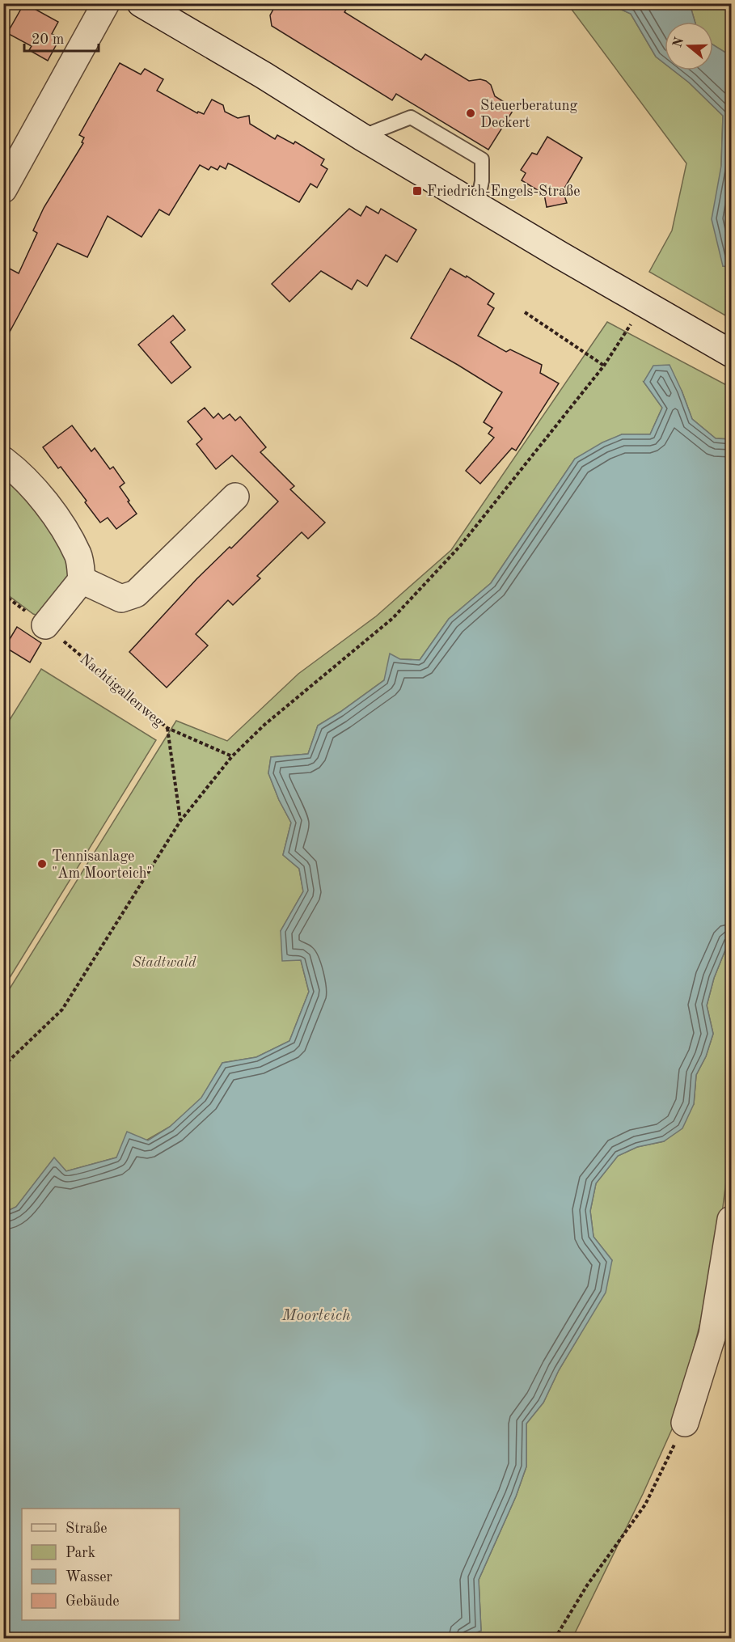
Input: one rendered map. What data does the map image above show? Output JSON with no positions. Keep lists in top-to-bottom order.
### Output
{
  "streets": {
    "path": ["Nachtigallenweg"]
  },
  "water": ["Moorteich"],
  "parks": ["Stadtwald"],
  "places": {
    "other": ["Steuerberatung Deckert", "Tennisanlage \"Am Moorteich\""],
    "transit": ["Friedrich-Engels-Straße"]
  },
  "legend": [
    "Straße",
    "Park",
    "Wasser",
    "Gebäude"
  ],
  "scale_bar": "20 m",
  "north": "left"
}
